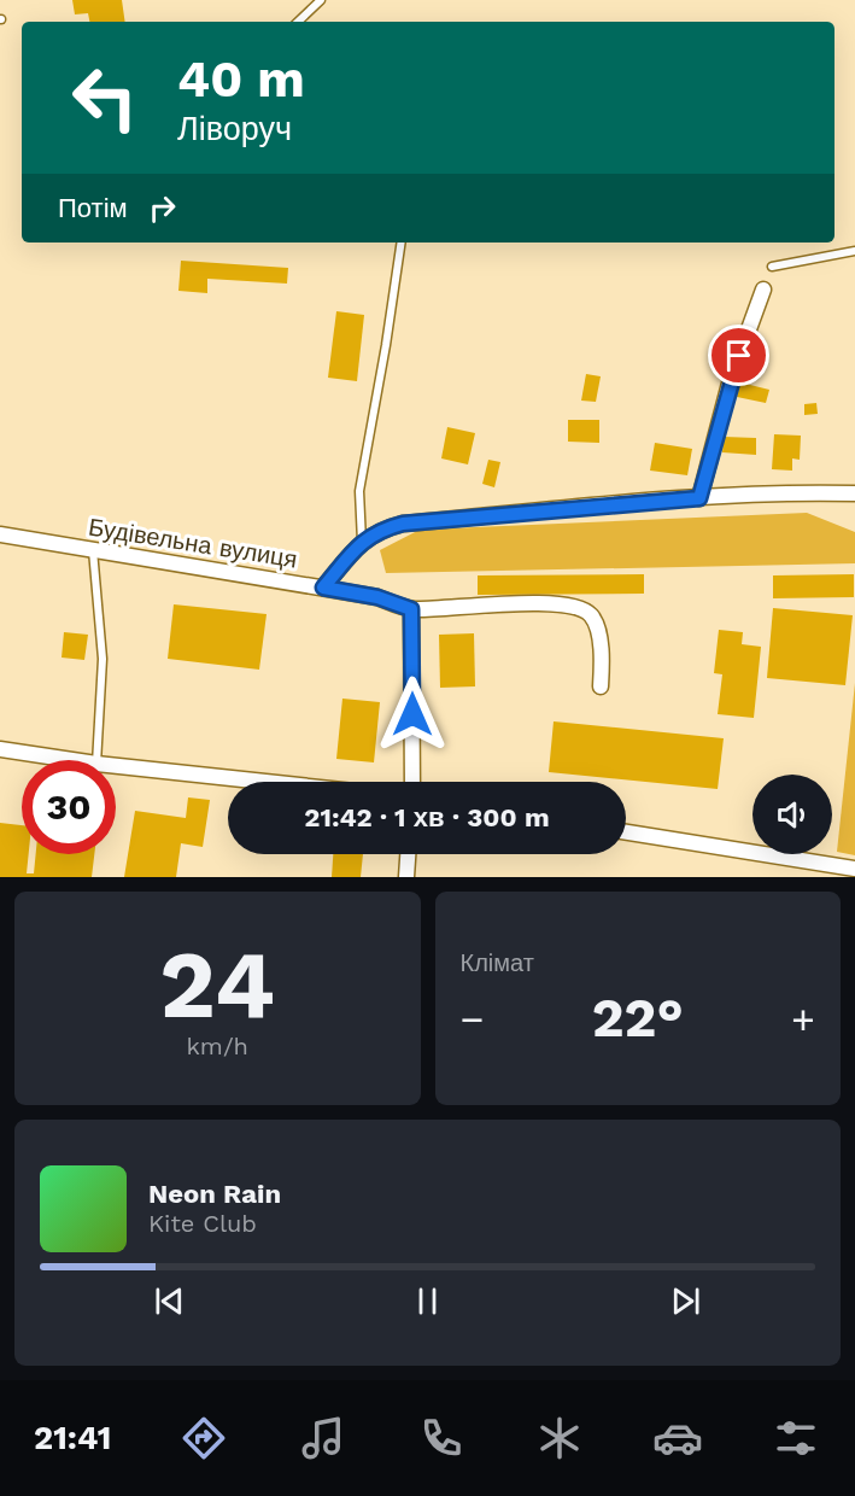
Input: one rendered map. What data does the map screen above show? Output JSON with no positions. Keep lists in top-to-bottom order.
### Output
{
  "streets": {
    "street": ["Будівельна вулиця"]
  },
  "page": {
    "turn": ["40 m", "Ліворуч"],
    "then": "Потім",
    "limit": "30",
    "trip": "21:42 · 1 хв · 300 m",
    "tile": [
      ["24", "km/h"],
      "Клімат"
    ],
    "heat": ["−", "22°", "+"],
    "song": ["Neon Rain", "Kite Club"],
    "tabs": "21:41"
  }
}
